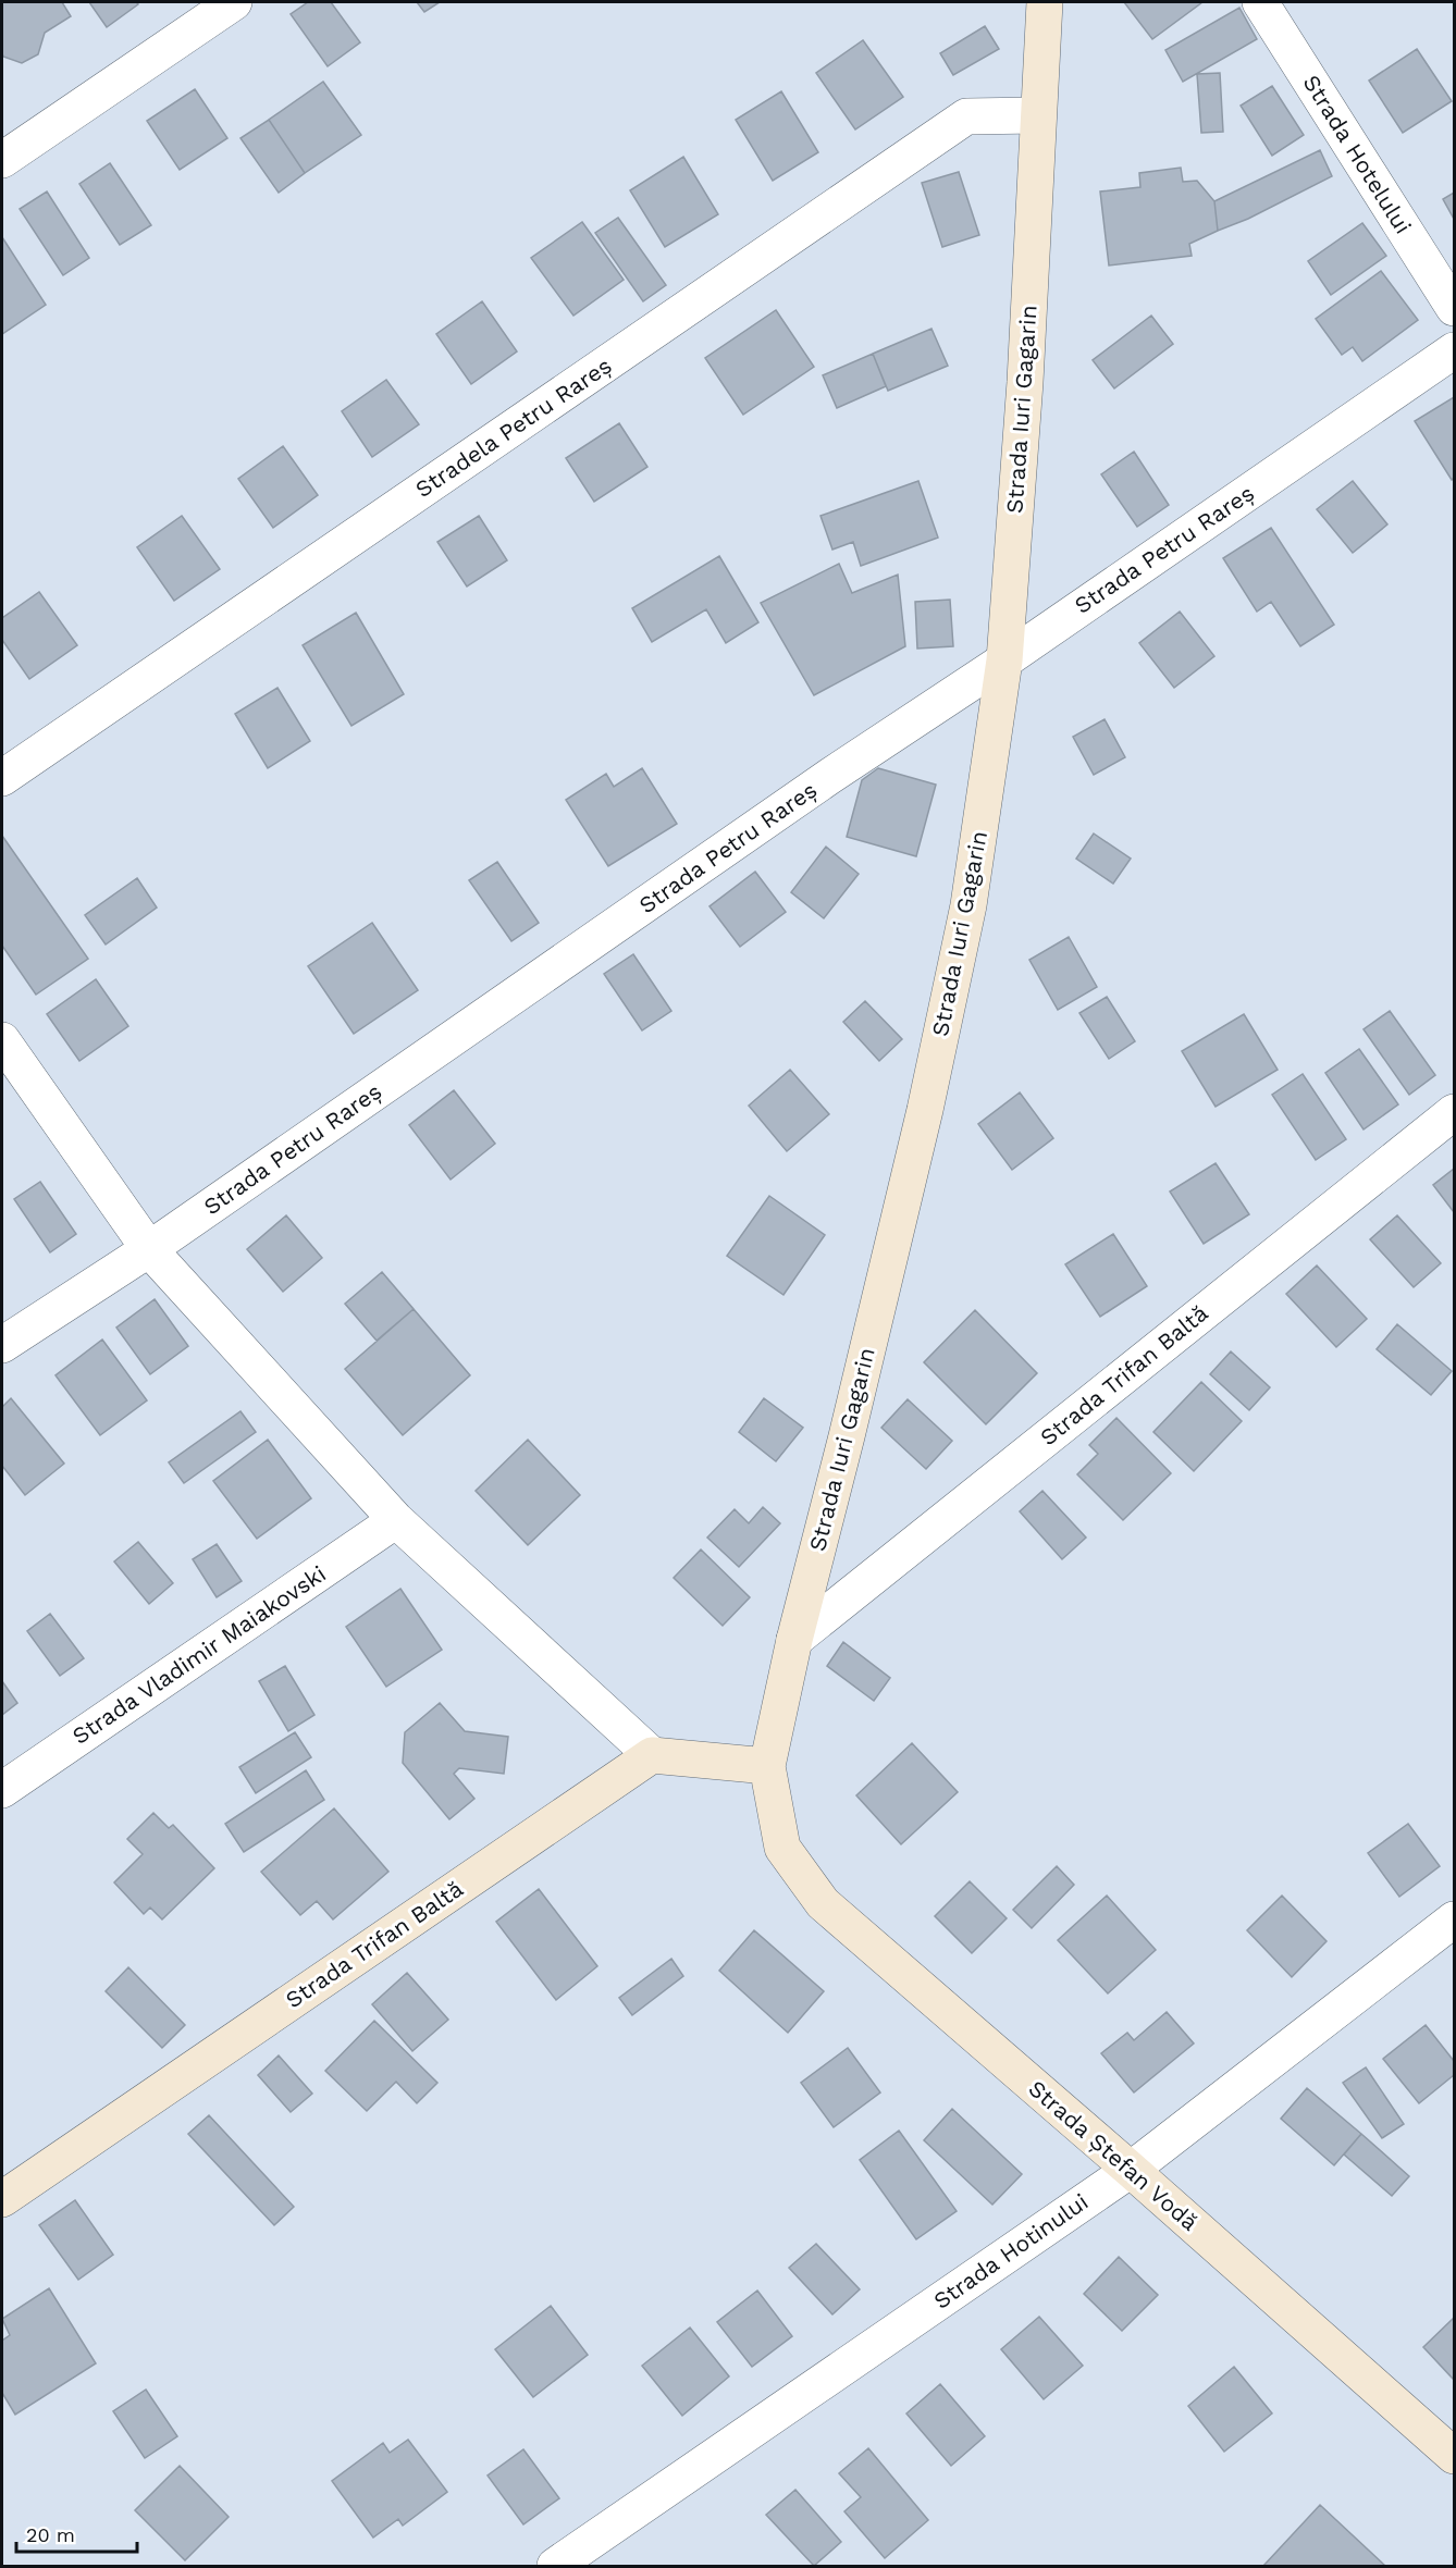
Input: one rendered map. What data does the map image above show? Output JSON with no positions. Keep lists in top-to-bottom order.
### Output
{
  "streets": {
    "main road": ["Strada Iuri Gagarin", "Strada Trifan Baltă", "Strada Ștefan Vodă"],
    "street": [
      "Strada Hotelului",
      "Stradela Petru Rareș",
      "Strada Petru Rareș",
      "Strada Vladimir Maiakovski",
      "Strada Hotinului"
    ]
  },
  "crossings": [
    ["Strada Iuri Gagarin", "Stradela Petru Rareș"],
    ["Strada Iuri Gagarin", "Strada Petru Rareș"],
    ["Strada Iuri Gagarin", "Strada Trifan Baltă"],
    ["Strada Iuri Gagarin", "Strada Ștefan Vodă"],
    ["Strada Ștefan Vodă", "Strada Hotinului"]
  ],
  "scale_bar": "20 m"
}
